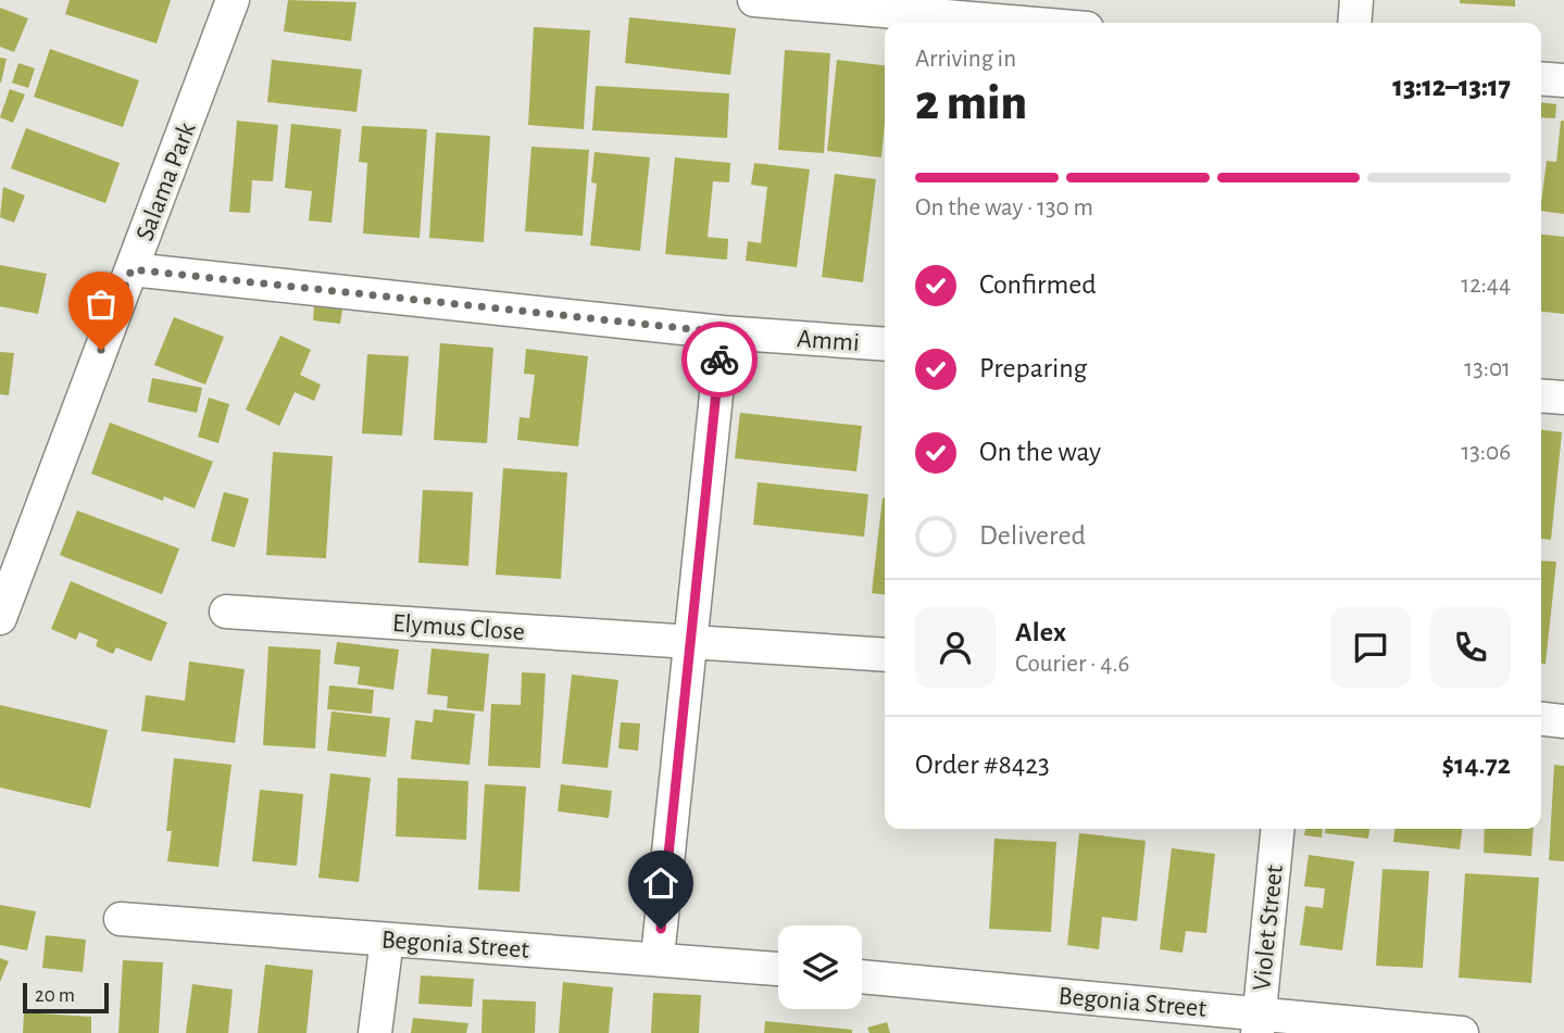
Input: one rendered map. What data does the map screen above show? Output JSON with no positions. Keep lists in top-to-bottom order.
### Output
{
  "streets": {
    "street": [
      "Salama Park",
      "Ammi",
      "Elymus Close",
      "Violet Street",
      "Begonia Street"
    ]
  },
  "crossings": [
    ["Salama Park", "Ammi"],
    ["Violet Street", "Begonia Street"]
  ],
  "scale_bar": "20 m",
  "page": {
    "heading": ["2 min", "Arriving in", "13:12–13:17"],
    "panel": [
      "Alex",
      "Courier · 4.6",
      "Order #8423",
      "$14.72"
    ],
    "bar": "On the way · 130 m",
    "list": [
      ["Confirmed", "12:44"],
      ["Preparing", "13:01"],
      ["On the way", "13:06"],
      "Delivered"
    ],
    "scale": "20 m"
  }
}
